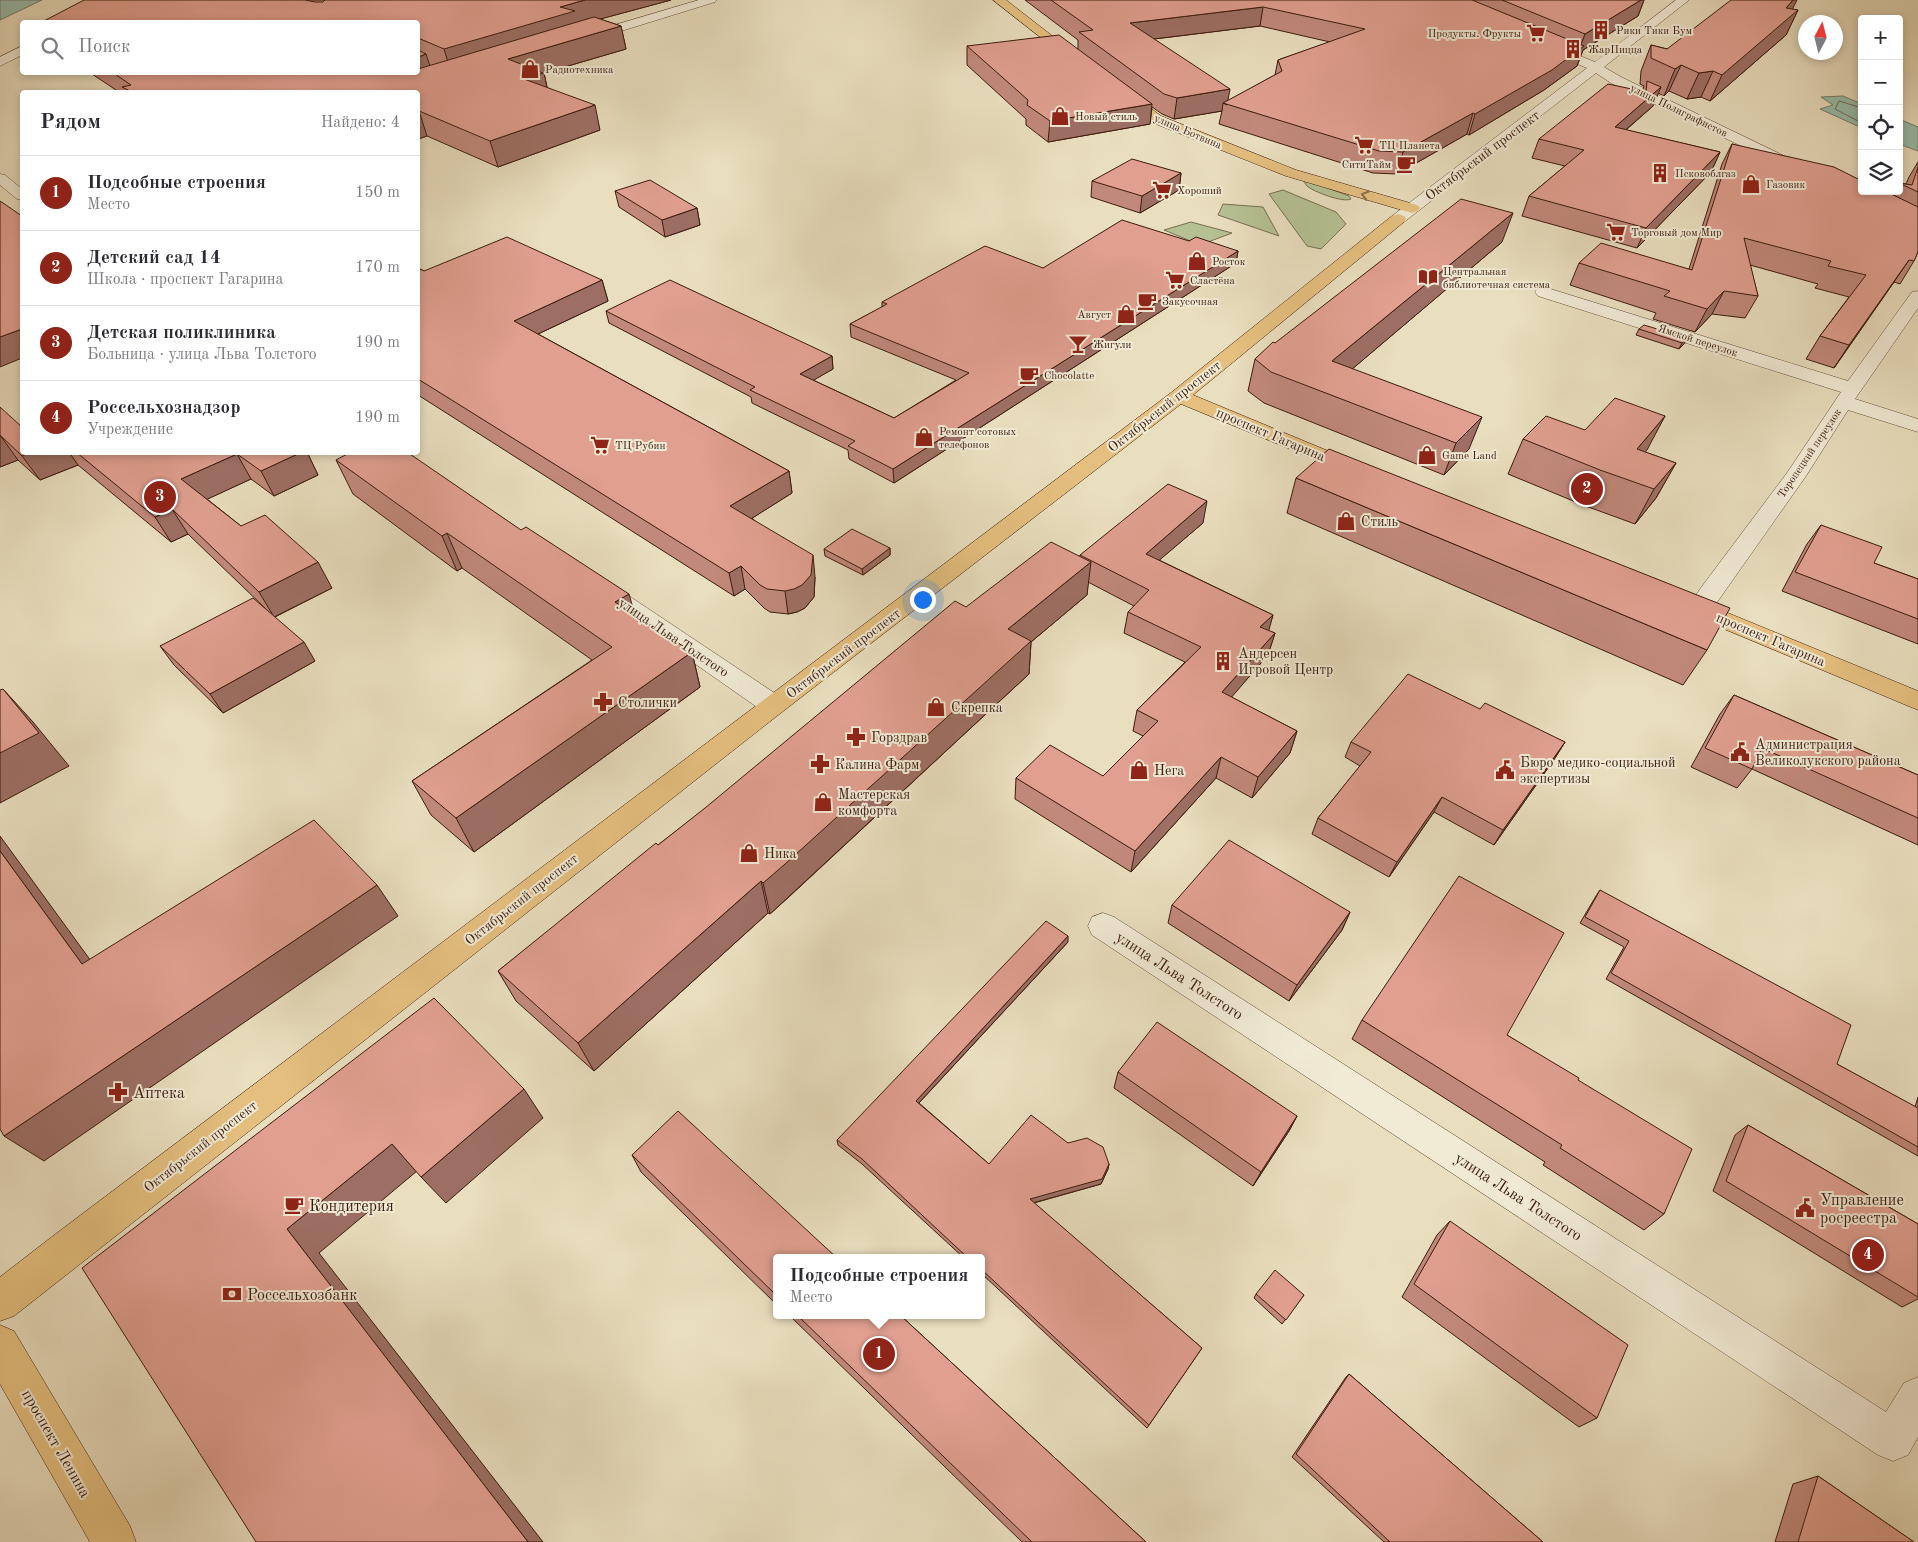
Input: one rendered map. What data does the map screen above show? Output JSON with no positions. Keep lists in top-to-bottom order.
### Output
{
  "streets": {
    "main road": [
      "улица Ботвина",
      "Октябрьский проспект",
      "проспект Гагарина",
      "проспект Ленина"
    ],
    "street": [
      "улица Полиграфистов",
      "Ямской переулок",
      "Торопецкий переулок",
      "улица Льва Толстого"
    ]
  },
  "crossings": [
    ["улица Полиграфистов", "Октябрьский проспект"],
    ["улица Ботвина", "Октябрьский проспект"],
    ["Октябрьский проспект", "проспект Гагарина"],
    ["Октябрьский проспект", "улица Льва Толстого"],
    ["Ямской переулок", "Торопецкий переулок"],
    ["проспект Гагарина", "Торопецкий переулок"]
  ],
  "places": {
    "building": [
      "Рики Тики Бум",
      "ЖарПицца",
      "Псковоблгаз",
      "Андерсен Игровой Центр"
    ],
    "supermarket": [
      "Продукты. Фрукты",
      "ТЦ Планета",
      "Хороший",
      "Торговый дом Мир",
      "Сластёна",
      "ТЦ Рубин"
    ],
    "shop": [
      "Радиотехника",
      "Новый стиль",
      "Газовик",
      "Росток",
      "Август",
      "Ремонт сотовых телефонов",
      "Game Land",
      "Стиль",
      "Скрепка",
      "Нега",
      "Мастерская комфорта",
      "Ника"
    ],
    "cafe": [
      "СитиТайм",
      "Закусочная",
      "Chocolatte",
      "Кондитерия"
    ],
    "library": ["Центральная библиотечная система"],
    "bar": ["Жигули"],
    "pharmacy": [
      "Столички",
      "Горздрав",
      "Калина Фарм",
      "Аптека"
    ],
    "public building": ["Администрация Великолукского района", "Бюро медико-социальной экспертизы", "Управление росреестра"],
    "bank": ["Россельхозбанк"]
  },
  "north": "top",
  "page": {
    "map_buttons": ["+", "−"],
    "search": "Поиск",
    "heading": ["Рядом", "Найдено: 4"],
    "list": [
      {
        "mark": "1",
        "name": "Подсобные строения",
        "note": "Место",
        "value": "150 m"
      },
      {
        "mark": "2",
        "name": "Детский сад 14",
        "note": "Школа · проспект Гагарина",
        "value": "170 m"
      },
      {
        "mark": "3",
        "name": "Детская поликлиника",
        "note": "Больница · улица Льва Толстого",
        "value": "190 m"
      },
      {
        "mark": "4",
        "name": "Россельхознадзор",
        "note": "Учреждение",
        "value": "190 m"
      }
    ],
    "pins": [
      "2",
      "3",
      "4",
      "1"
    ],
    "popup": ["Подсобные строения", "Место"]
  }
}
